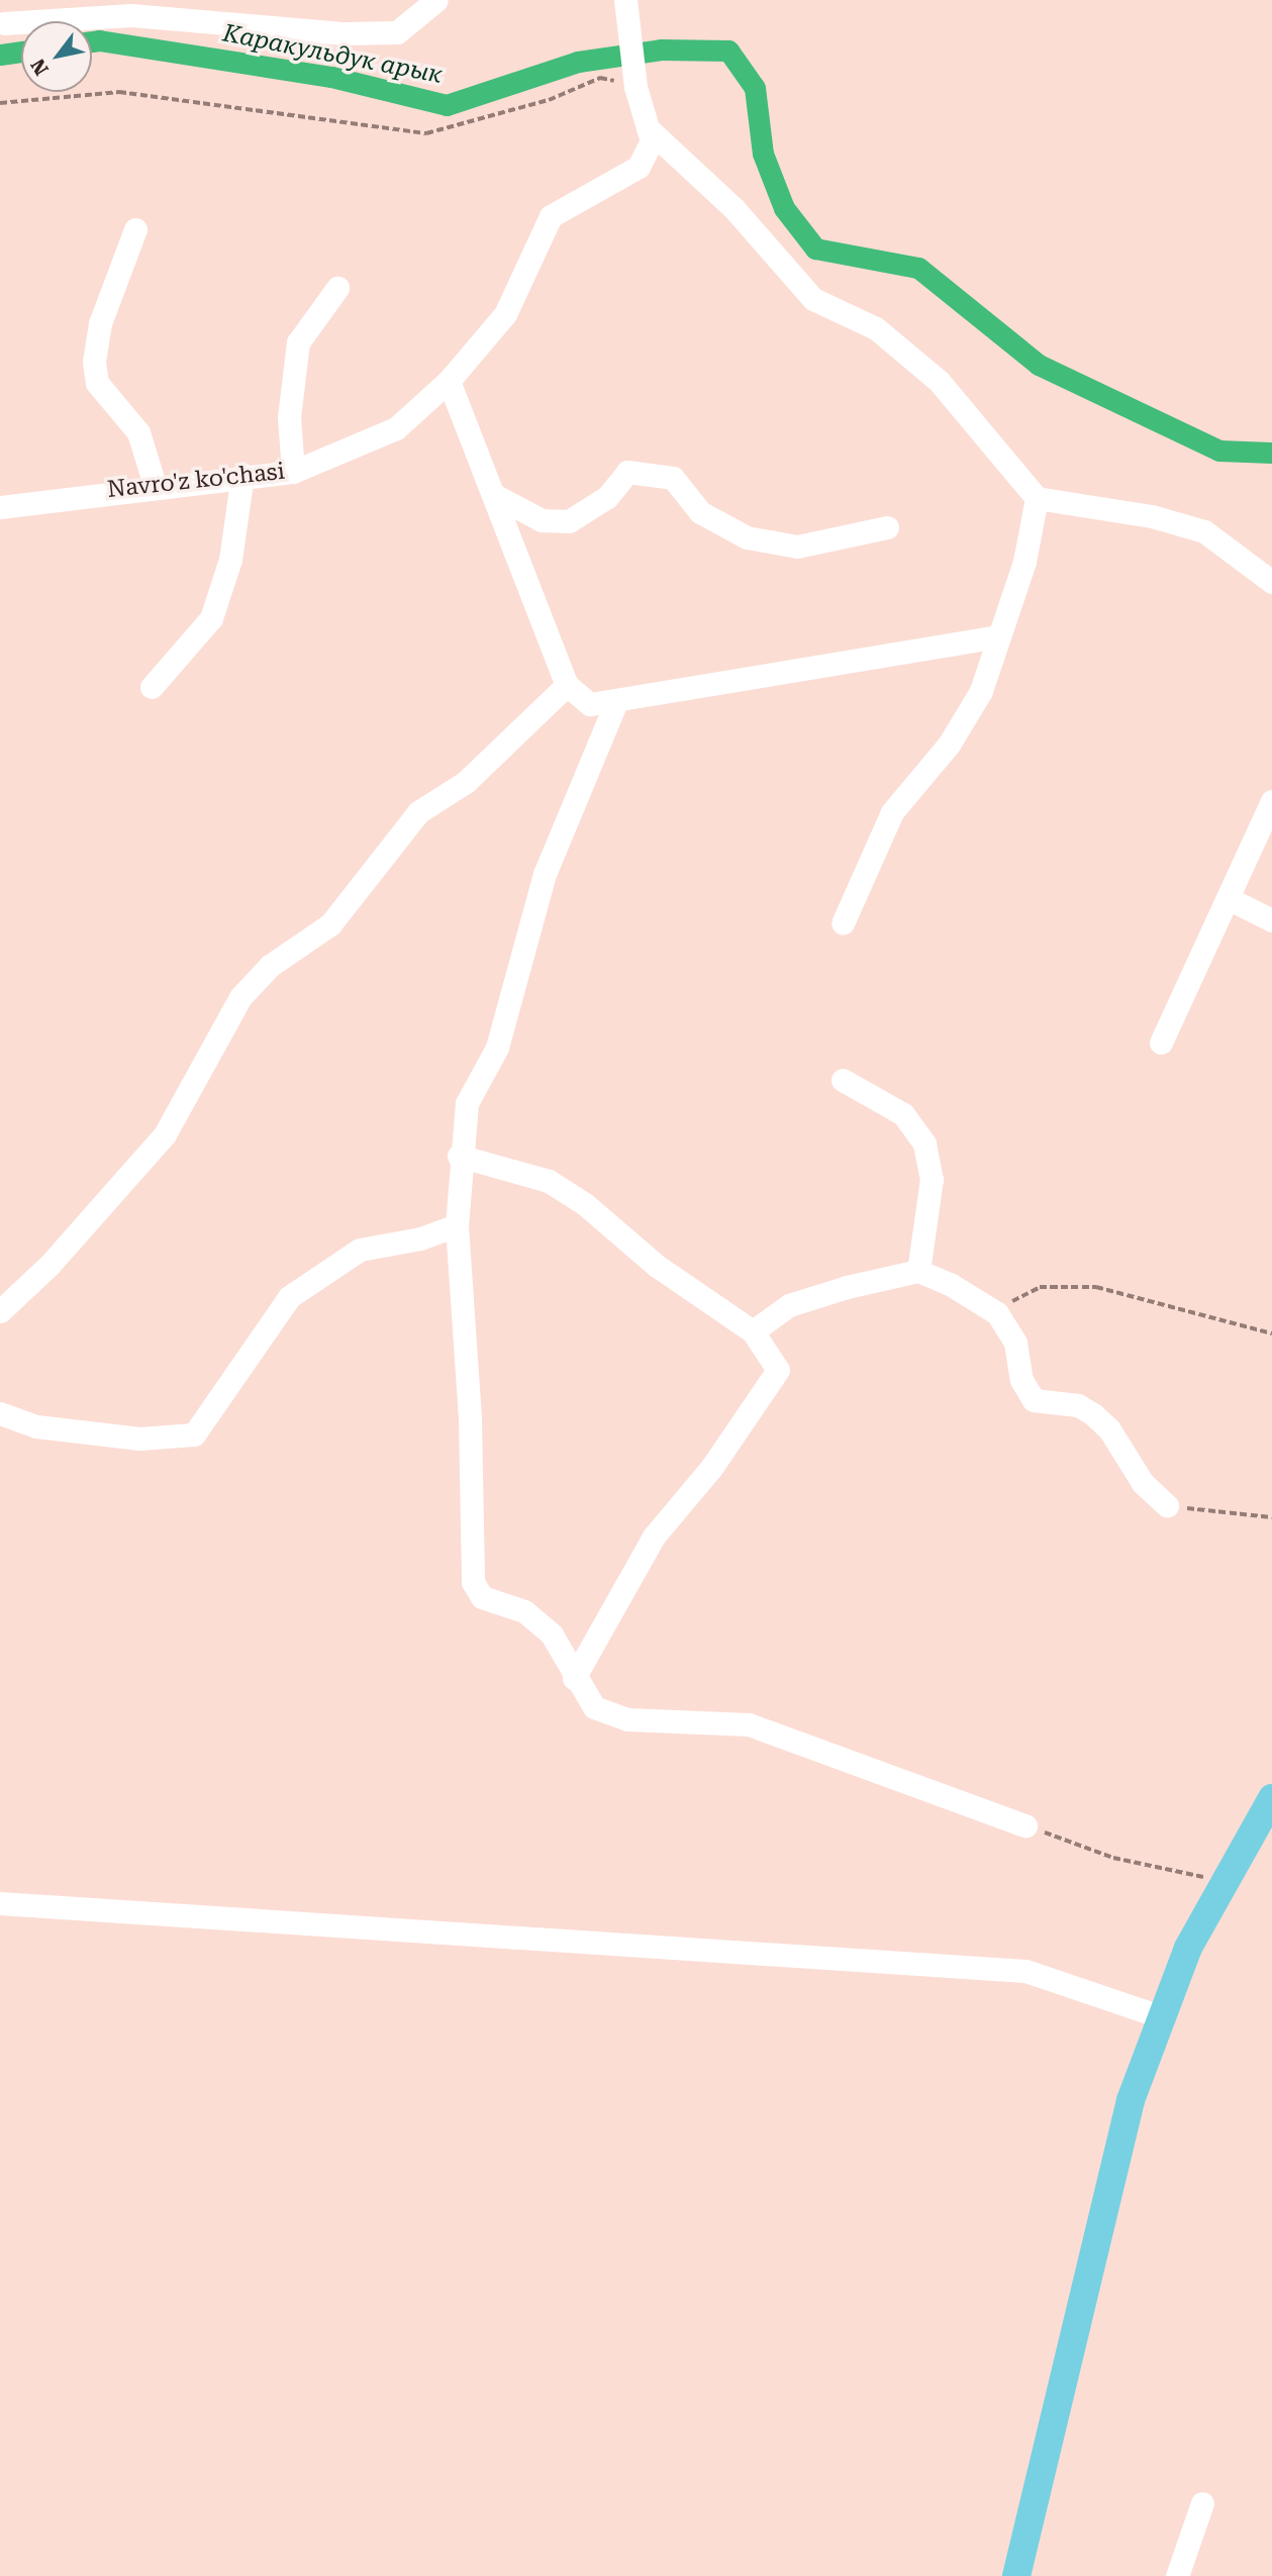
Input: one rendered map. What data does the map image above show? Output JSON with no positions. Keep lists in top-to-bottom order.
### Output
{
  "streets": {
    "street": ["Navro'z ko'chasi"]
  },
  "water": ["Каракульдук арык"],
  "north": "bottom left"
}
